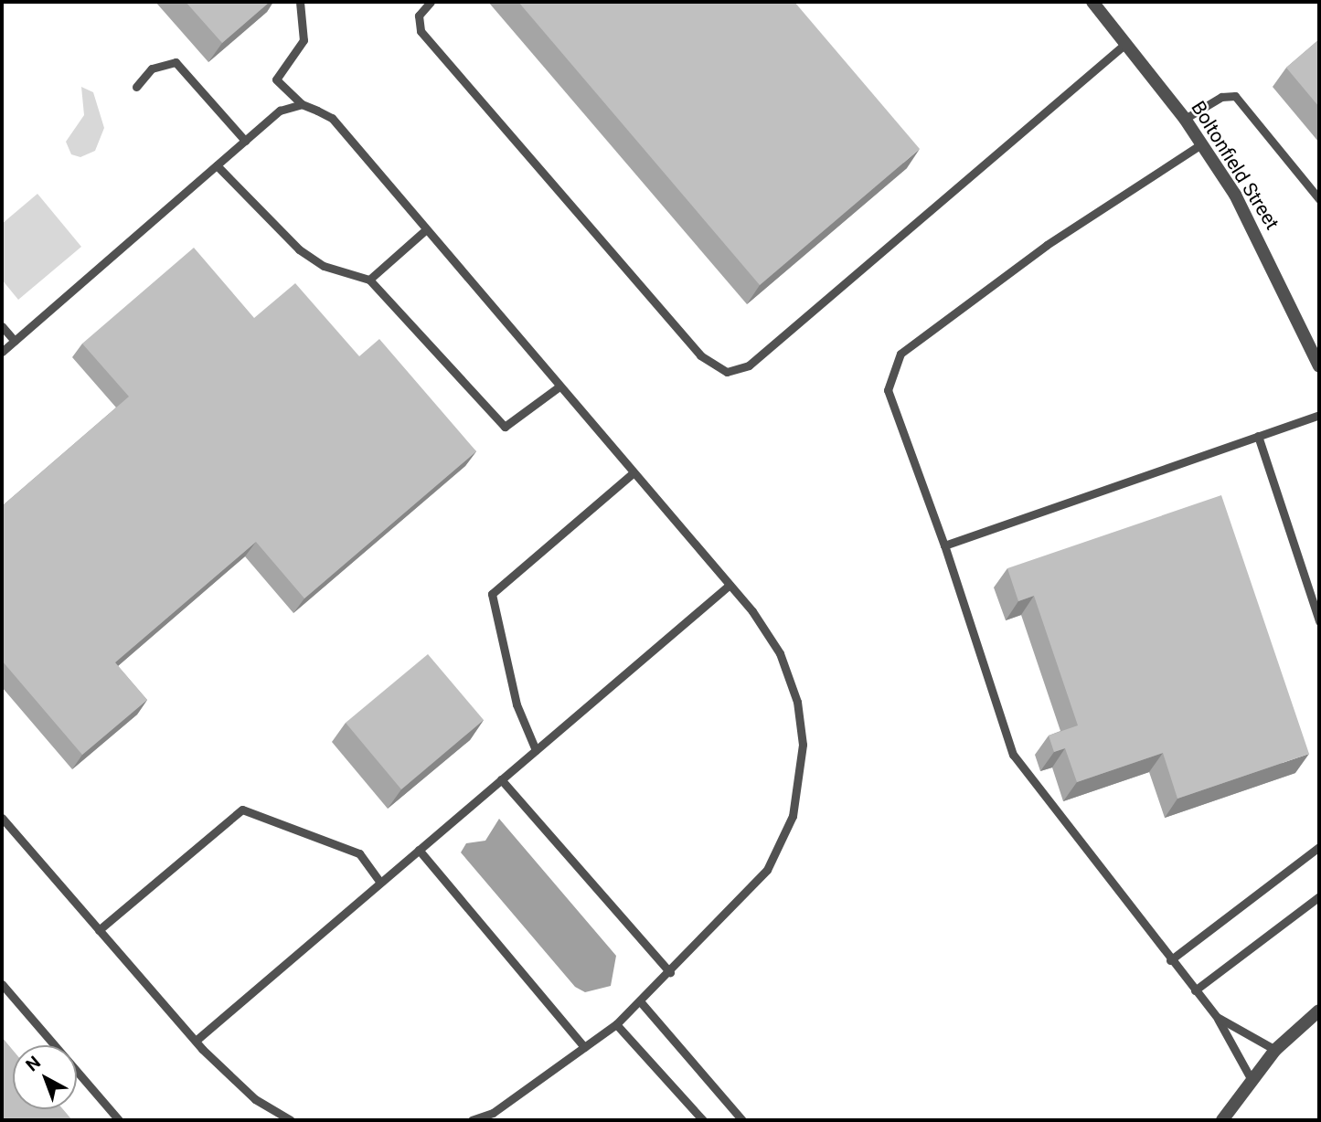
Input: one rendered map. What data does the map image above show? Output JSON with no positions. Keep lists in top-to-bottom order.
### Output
{
  "streets": {
    "street": ["Boltonfield Street"]
  },
  "north": "top left"
}
